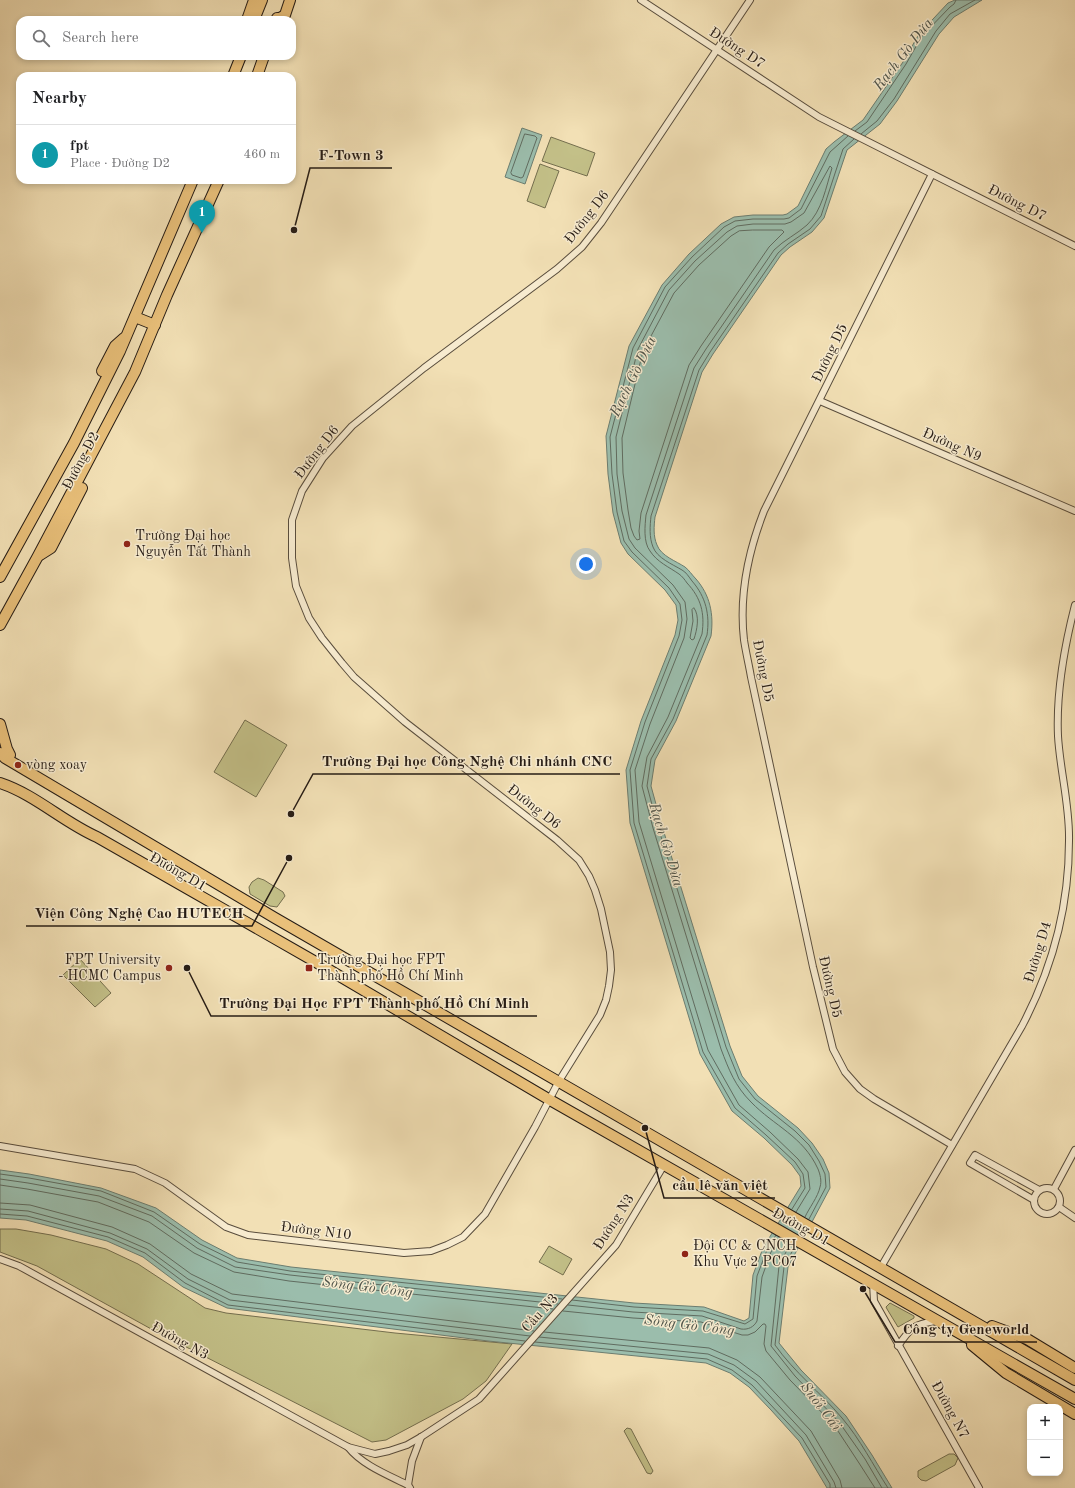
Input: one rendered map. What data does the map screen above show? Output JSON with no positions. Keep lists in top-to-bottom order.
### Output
{
  "streets": {
    "main road": ["Đường D2", "Đường D1"],
    "street": [
      "Đường D7",
      "Đường D6",
      "Đường D5",
      "Đường N9",
      "Đường D4",
      "Đường N3",
      "Đường N10",
      "Cầu N3",
      "Đường N7"
    ]
  },
  "crossings": [
    ["Đường D7", "Đường D6"],
    ["Đường D7", "Đường D5"],
    ["Đường D6", "Đường D1"],
    ["Đường D6", "Đường N10"],
    ["Đường D5", "Đường N9"],
    ["Đường D5", "Đường D4"],
    ["Đường D1", "Đường D4"],
    ["Đường D1", "Đường N3"],
    ["Đường D1", "Đường N10"],
    ["Đường D1", "Đường N7"],
    ["Đường N3", "Cầu N3"]
  ],
  "water": ["Rạch Gò Dừa", "Sông Gò Công", "Suối Cái"],
  "places": {
    "other": [
      "F-Town 3",
      "Trường Đại học Nguyễn Tất Thành",
      "vòng xoay",
      "Trường Đại học Công Nghệ Chi nhánh CNC",
      "Viện Công Nghệ Cao HUTECH",
      "FPT University - HCMC Campus",
      "Trường Đại Học FPT Thành phố Hồ Chí Minh",
      "cầu lê văn việt",
      "Đội CC & CNCH Khu Vực 2 PC07",
      "Công ty Geneworld"
    ],
    "transit": ["Trường Đại học FPT Thành phố Hồ Chí Minh"]
  },
  "page": {
    "search": "Search here",
    "heading": "Nearby",
    "list": [
      {
        "mark": "1",
        "name": "fpt",
        "note": "Place · Đường D2",
        "value": "460 m"
      }
    ],
    "pins": "1",
    "map_buttons": ["+", "−"]
  }
}
